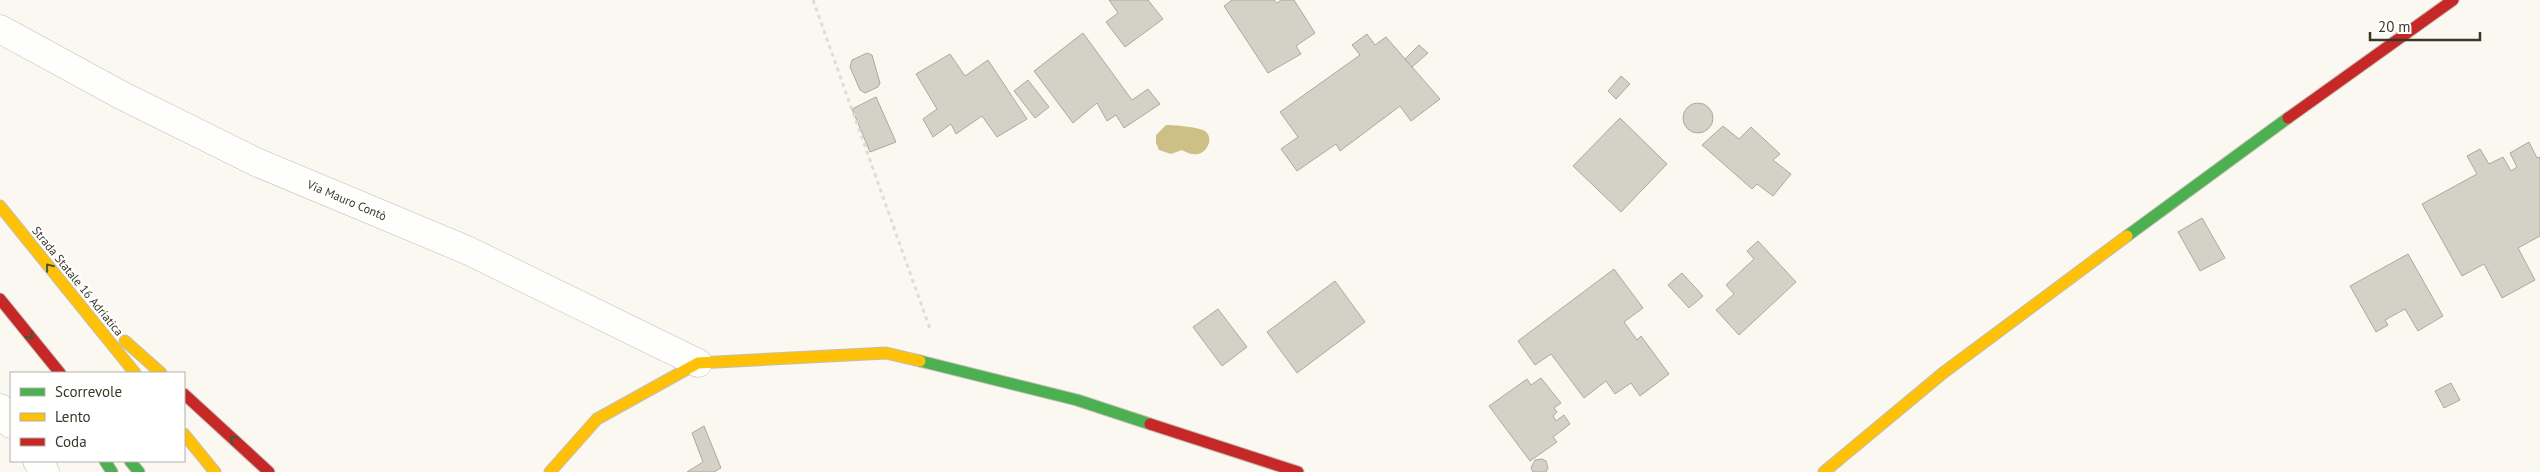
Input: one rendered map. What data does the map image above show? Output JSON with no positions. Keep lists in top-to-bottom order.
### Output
{
  "streets": {
    "main road": ["Strada Statale 16 Adriatica"],
    "street": ["Via Mauro Contò"]
  },
  "legend": ["Scorrevole", "Lento", "Coda"],
  "scale_bar": "20 m"
}
